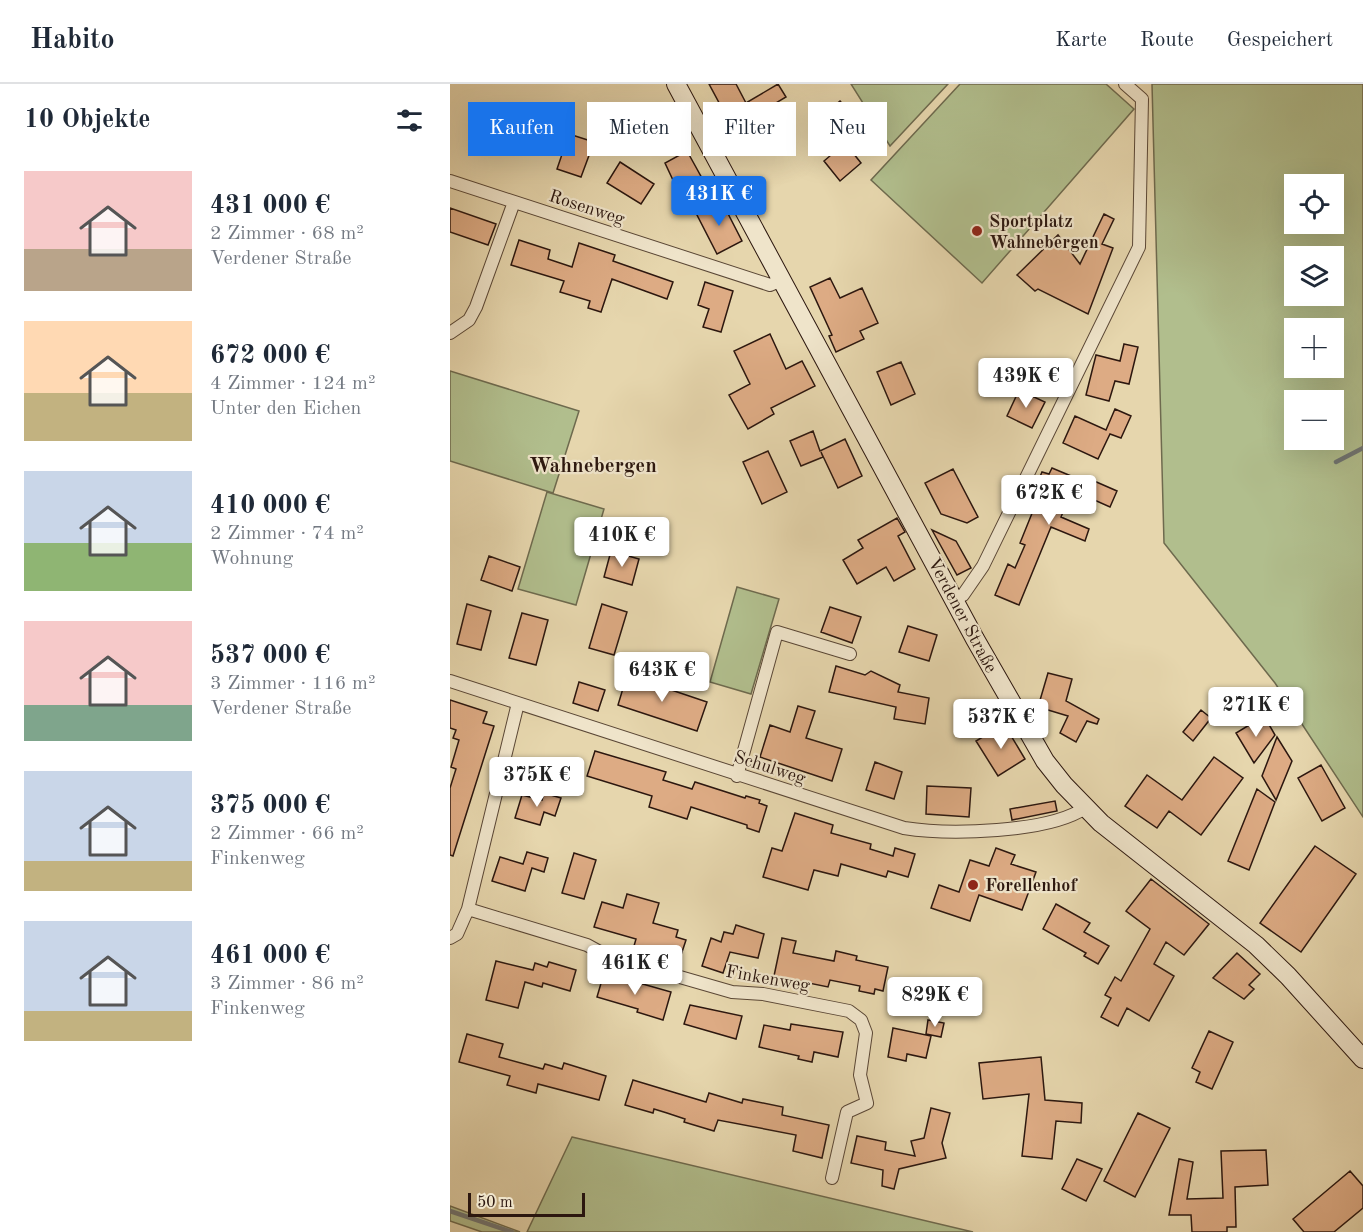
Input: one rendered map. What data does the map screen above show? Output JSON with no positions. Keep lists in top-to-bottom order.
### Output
{
  "streets": {
    "street": [
      "Rosenweg",
      "Verdener Straße",
      "Schulweg",
      "Finkenweg"
    ]
  },
  "crossings": [
    ["Rosenweg", "Verdener Straße"],
    ["Verdener Straße", "Schulweg"]
  ],
  "districts": ["Wahnebergen"],
  "places": ["Sportplatz Wahnebergen", "Forellenhof"],
  "scale_bar": "50 m",
  "page": {
    "header": "Habito",
    "nav": ["Karte", "Route", "Gespeichert"],
    "heading": "10 Objekte",
    "chip": [
      "Kaufen",
      "Mieten",
      "Filter",
      "Neu"
    ],
    "list": [
      {
        "name": "431 000 €",
        "note": "2 Zimmer · 68 m² · Verdener Straße"
      },
      {
        "name": "672 000 €",
        "note": "4 Zimmer · 124 m² · Unter den Eichen"
      },
      {
        "name": "410 000 €",
        "note": "2 Zimmer · 74 m² · Wohnung"
      },
      {
        "name": "537 000 €",
        "note": "3 Zimmer · 116 m² · Verdener Straße"
      },
      {
        "name": "375 000 €",
        "note": "2 Zimmer · 66 m² · Finkenweg"
      },
      {
        "name": "461 000 €",
        "note": "3 Zimmer · 86 m² · Finkenweg"
      }
    ],
    "map_buttons": ["+", "−"],
    "price": [
      "431K €",
      "439K €",
      "672K €",
      "410K €",
      "643K €",
      "271K €",
      "537K €",
      "375K €",
      "461K €",
      "829K €"
    ],
    "scale": "50 m"
  }
}
